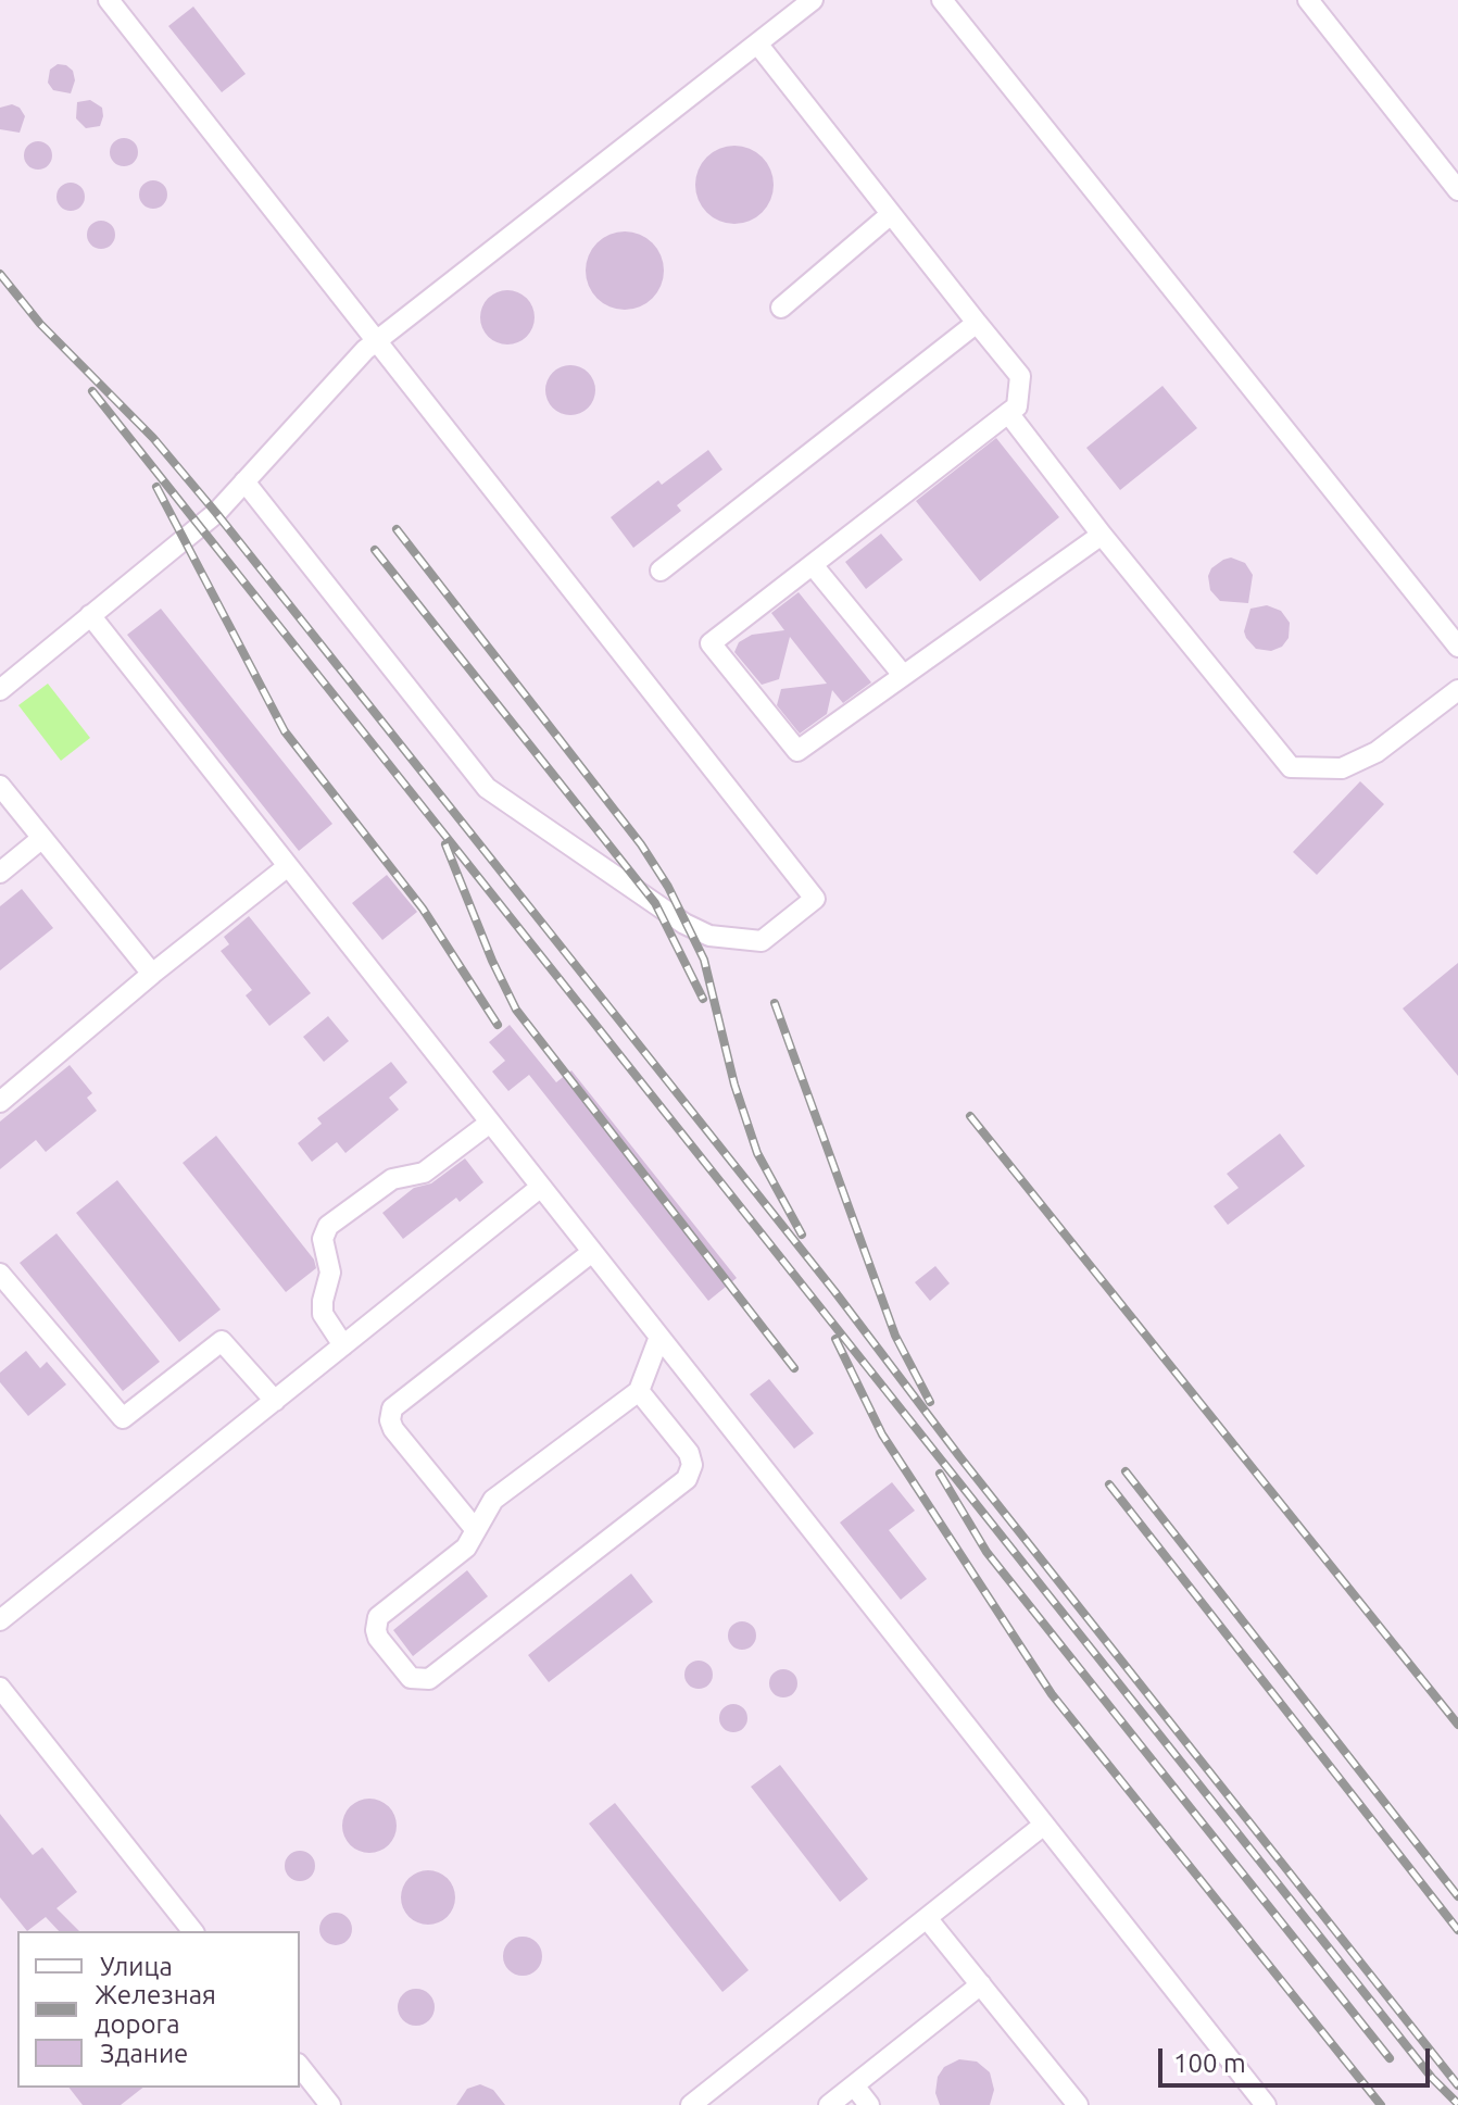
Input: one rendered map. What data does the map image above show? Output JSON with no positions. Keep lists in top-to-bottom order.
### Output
{
  "legend": ["Улица", "Железная дорога", "Здание"],
  "scale_bar": "100 m"
}
